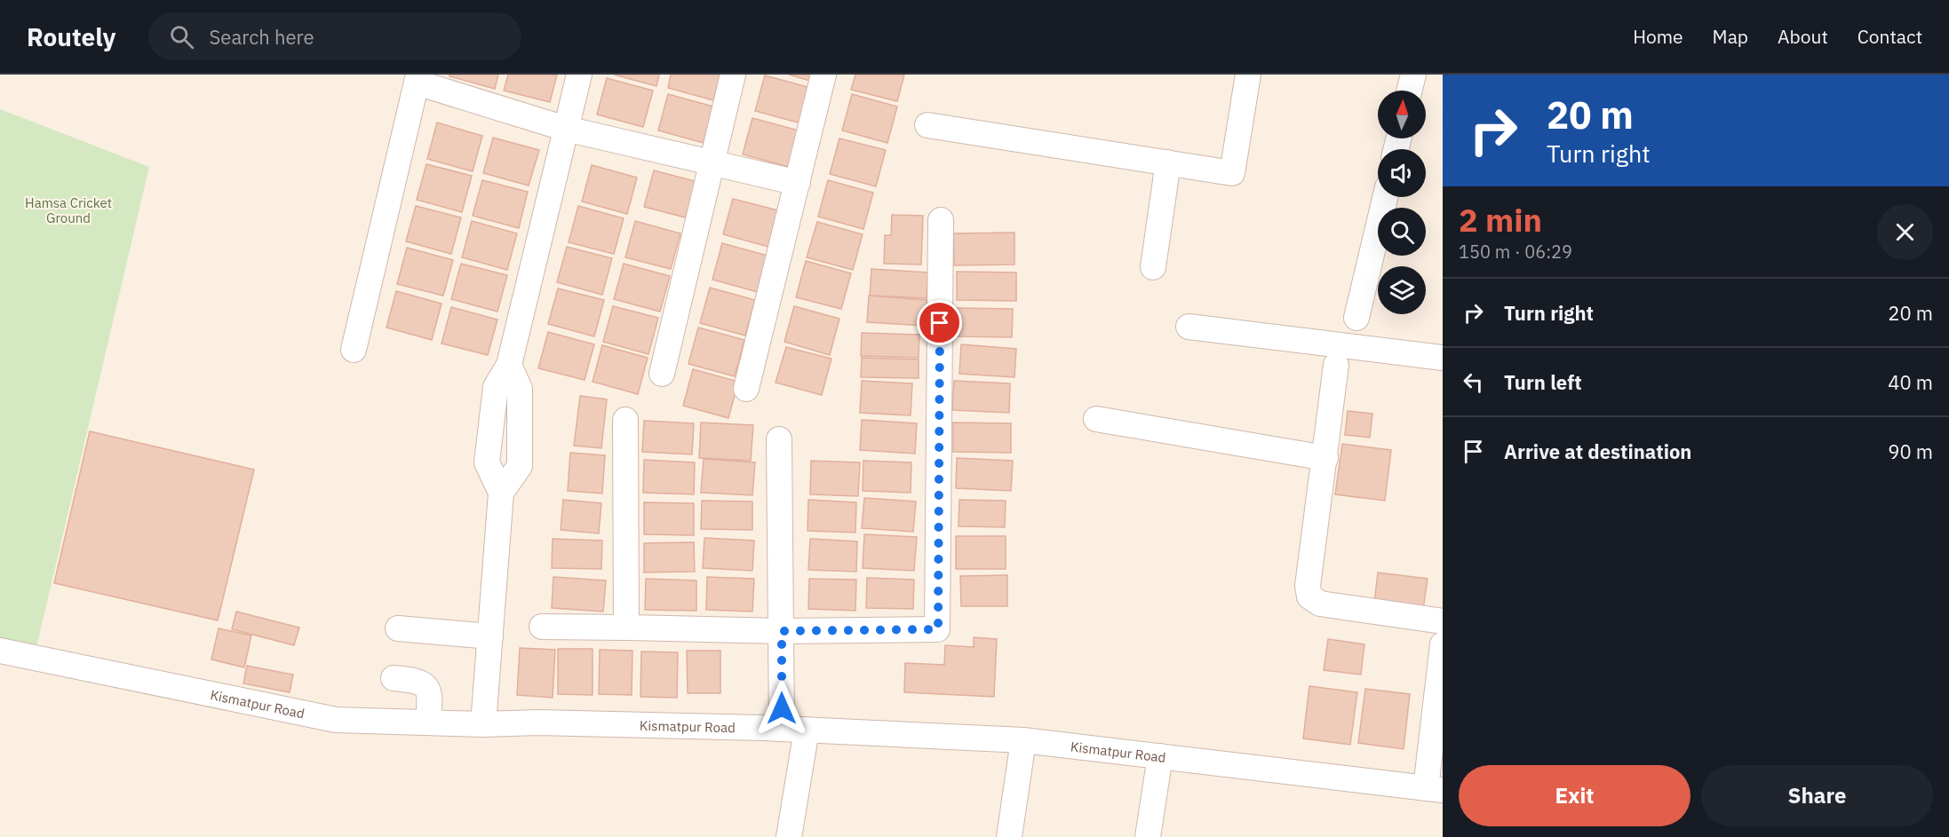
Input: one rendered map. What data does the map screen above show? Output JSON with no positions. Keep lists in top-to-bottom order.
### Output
{
  "streets": {
    "street": ["Kismatpur Road"]
  },
  "parks": ["Hamsa Cricket Ground"],
  "north": "top",
  "page": {
    "header": "Routely",
    "search": "Search here",
    "nav": [
      "Home",
      "Map",
      "About",
      "Contact"
    ],
    "turn": ["20 m", "Turn right"],
    "heading": ["2 min", "150 m · 06:29"],
    "list": [
      {
        "name": "Turn right",
        "value": "20 m"
      },
      {
        "name": "Turn left",
        "value": "40 m"
      },
      {
        "name": "Arrive at destination",
        "value": "90 m"
      }
    ],
    "buttons": ["Exit", "Share"]
  }
}
